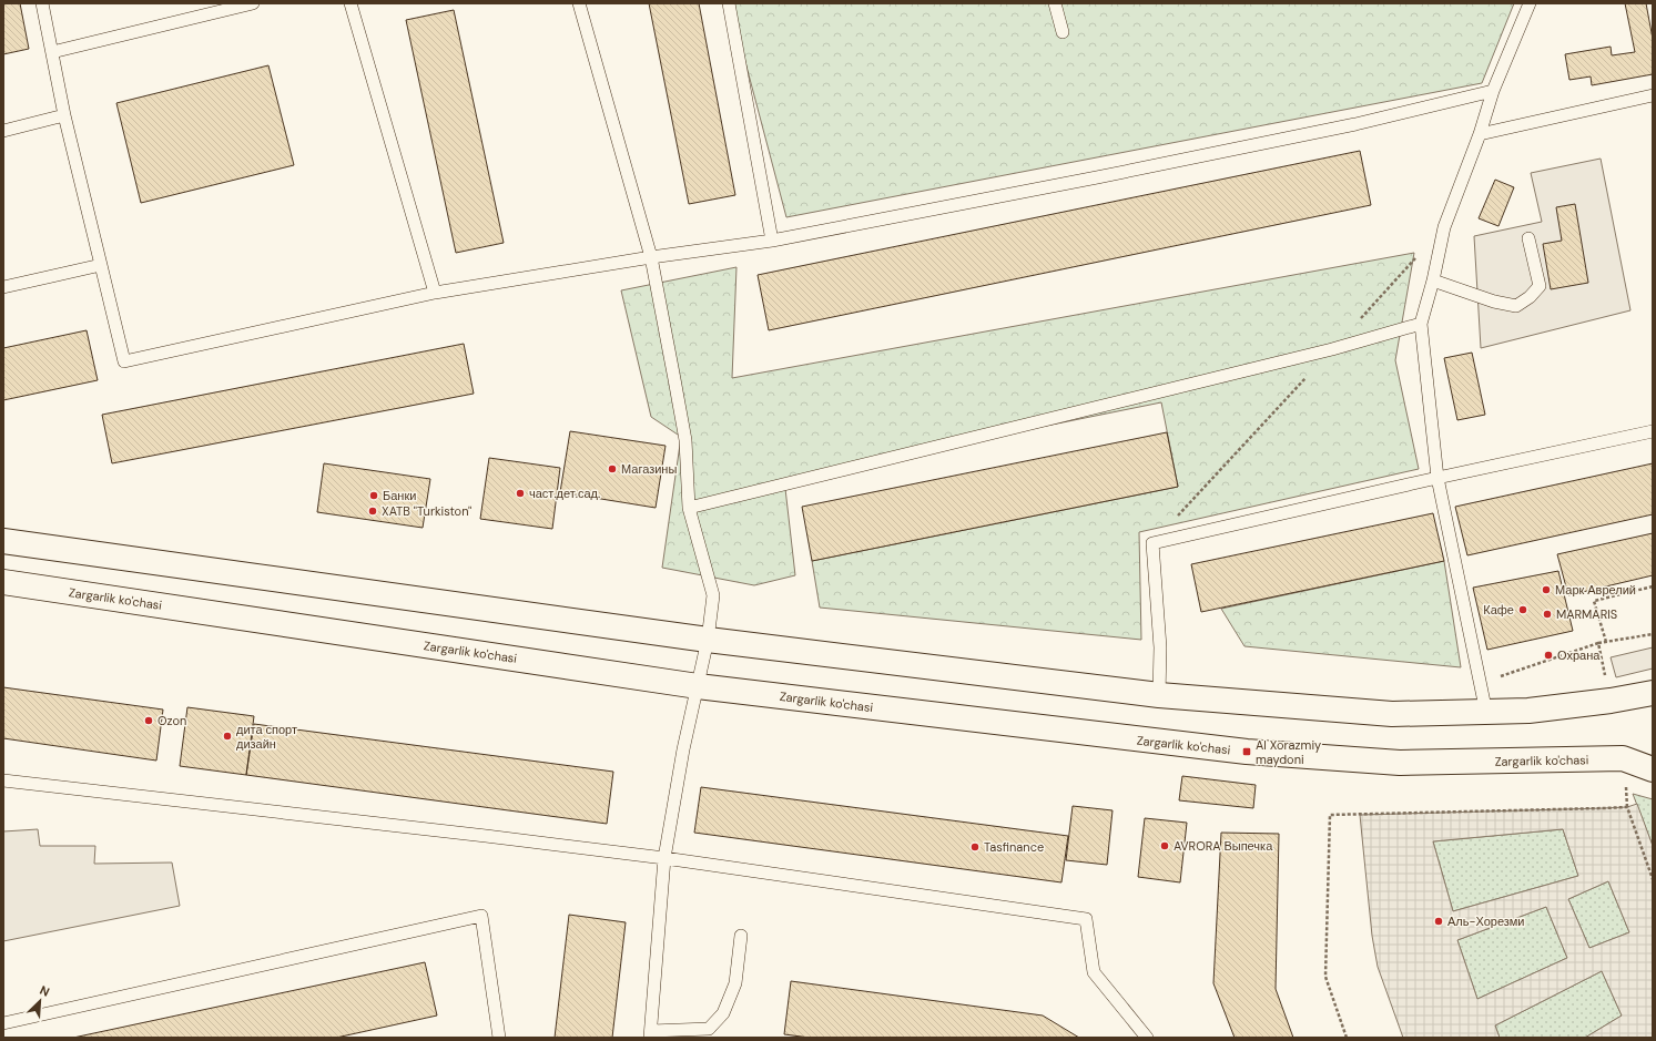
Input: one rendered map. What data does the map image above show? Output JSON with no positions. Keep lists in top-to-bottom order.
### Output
{
  "streets": {
    "main road": ["Zargarlik ko'chasi"]
  },
  "places": {
    "other": [
      "Магазины",
      "част.дет.сад.",
      "Банки",
      "XATB \"Turkiston\"",
      "Марк Аврелий",
      "Кафе",
      "MARMARIS",
      "Охрана",
      "Ozon",
      "дита спорт дизайн",
      "AVRORA Выпечка",
      "Tasfinance",
      "Аль-Хорезми"
    ],
    "transit": ["Al Xorazmiy maydoni"]
  },
  "north": "top right"
}
